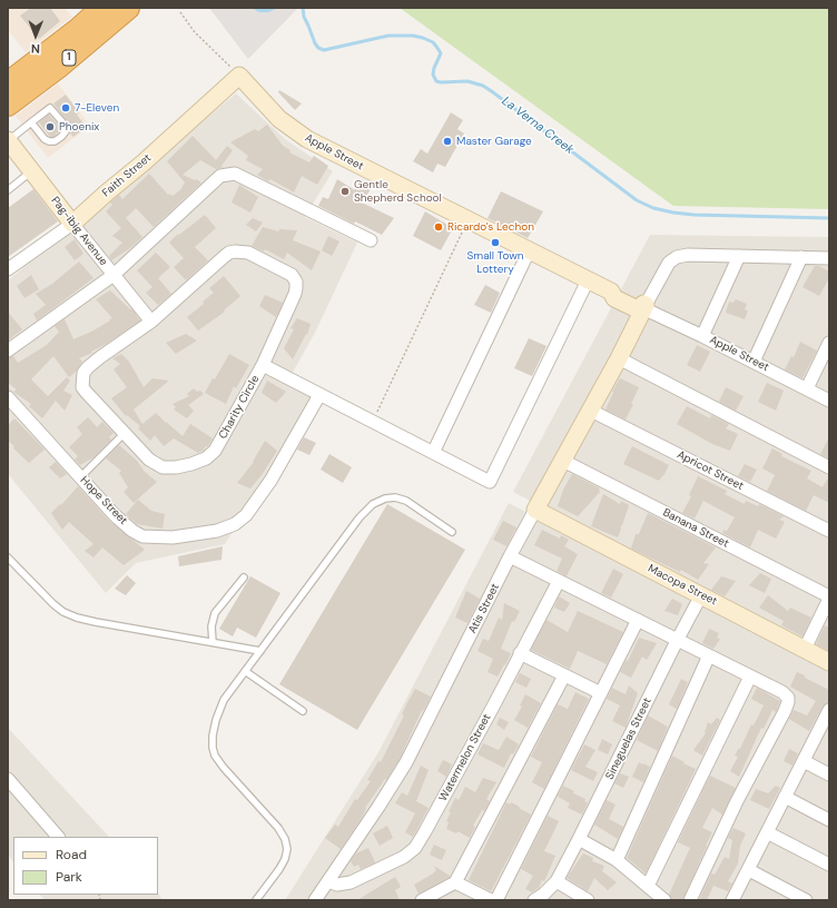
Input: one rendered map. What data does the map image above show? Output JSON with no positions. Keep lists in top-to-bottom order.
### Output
{
  "streets": {
    "highway": ["1"],
    "street": [
      "Apple Street",
      "Faith Street",
      "Pag-ibig Avenue",
      "Charity Circle",
      "Apricot Street",
      "Hope Street",
      "Banana Street",
      "Macopa Street",
      "Atis Street",
      "Sineguelas Street",
      "Watermelon Street"
    ]
  },
  "crossings": [
    ["Apple Street", "Faith Street"],
    ["Apple Street", "Atis Street"],
    ["Faith Street", "Pag-ibig Avenue"],
    ["Pag-ibig Avenue", "Charity Circle"],
    ["Apricot Street", "Atis Street"],
    ["Banana Street", "Atis Street"],
    ["Macopa Street", "Atis Street"],
    ["Macopa Street", "Sineguelas Street"],
    ["Atis Street", "Watermelon Street"]
  ],
  "water": ["La Verna Creek"],
  "places": [
    "7-Eleven",
    "Phoenix",
    "Master Garage",
    "Gentle Shepherd School",
    "Ricardo's Lechon",
    "Small Town Lottery"
  ],
  "legend": ["Road", "Park"],
  "north": "bottom"
}
